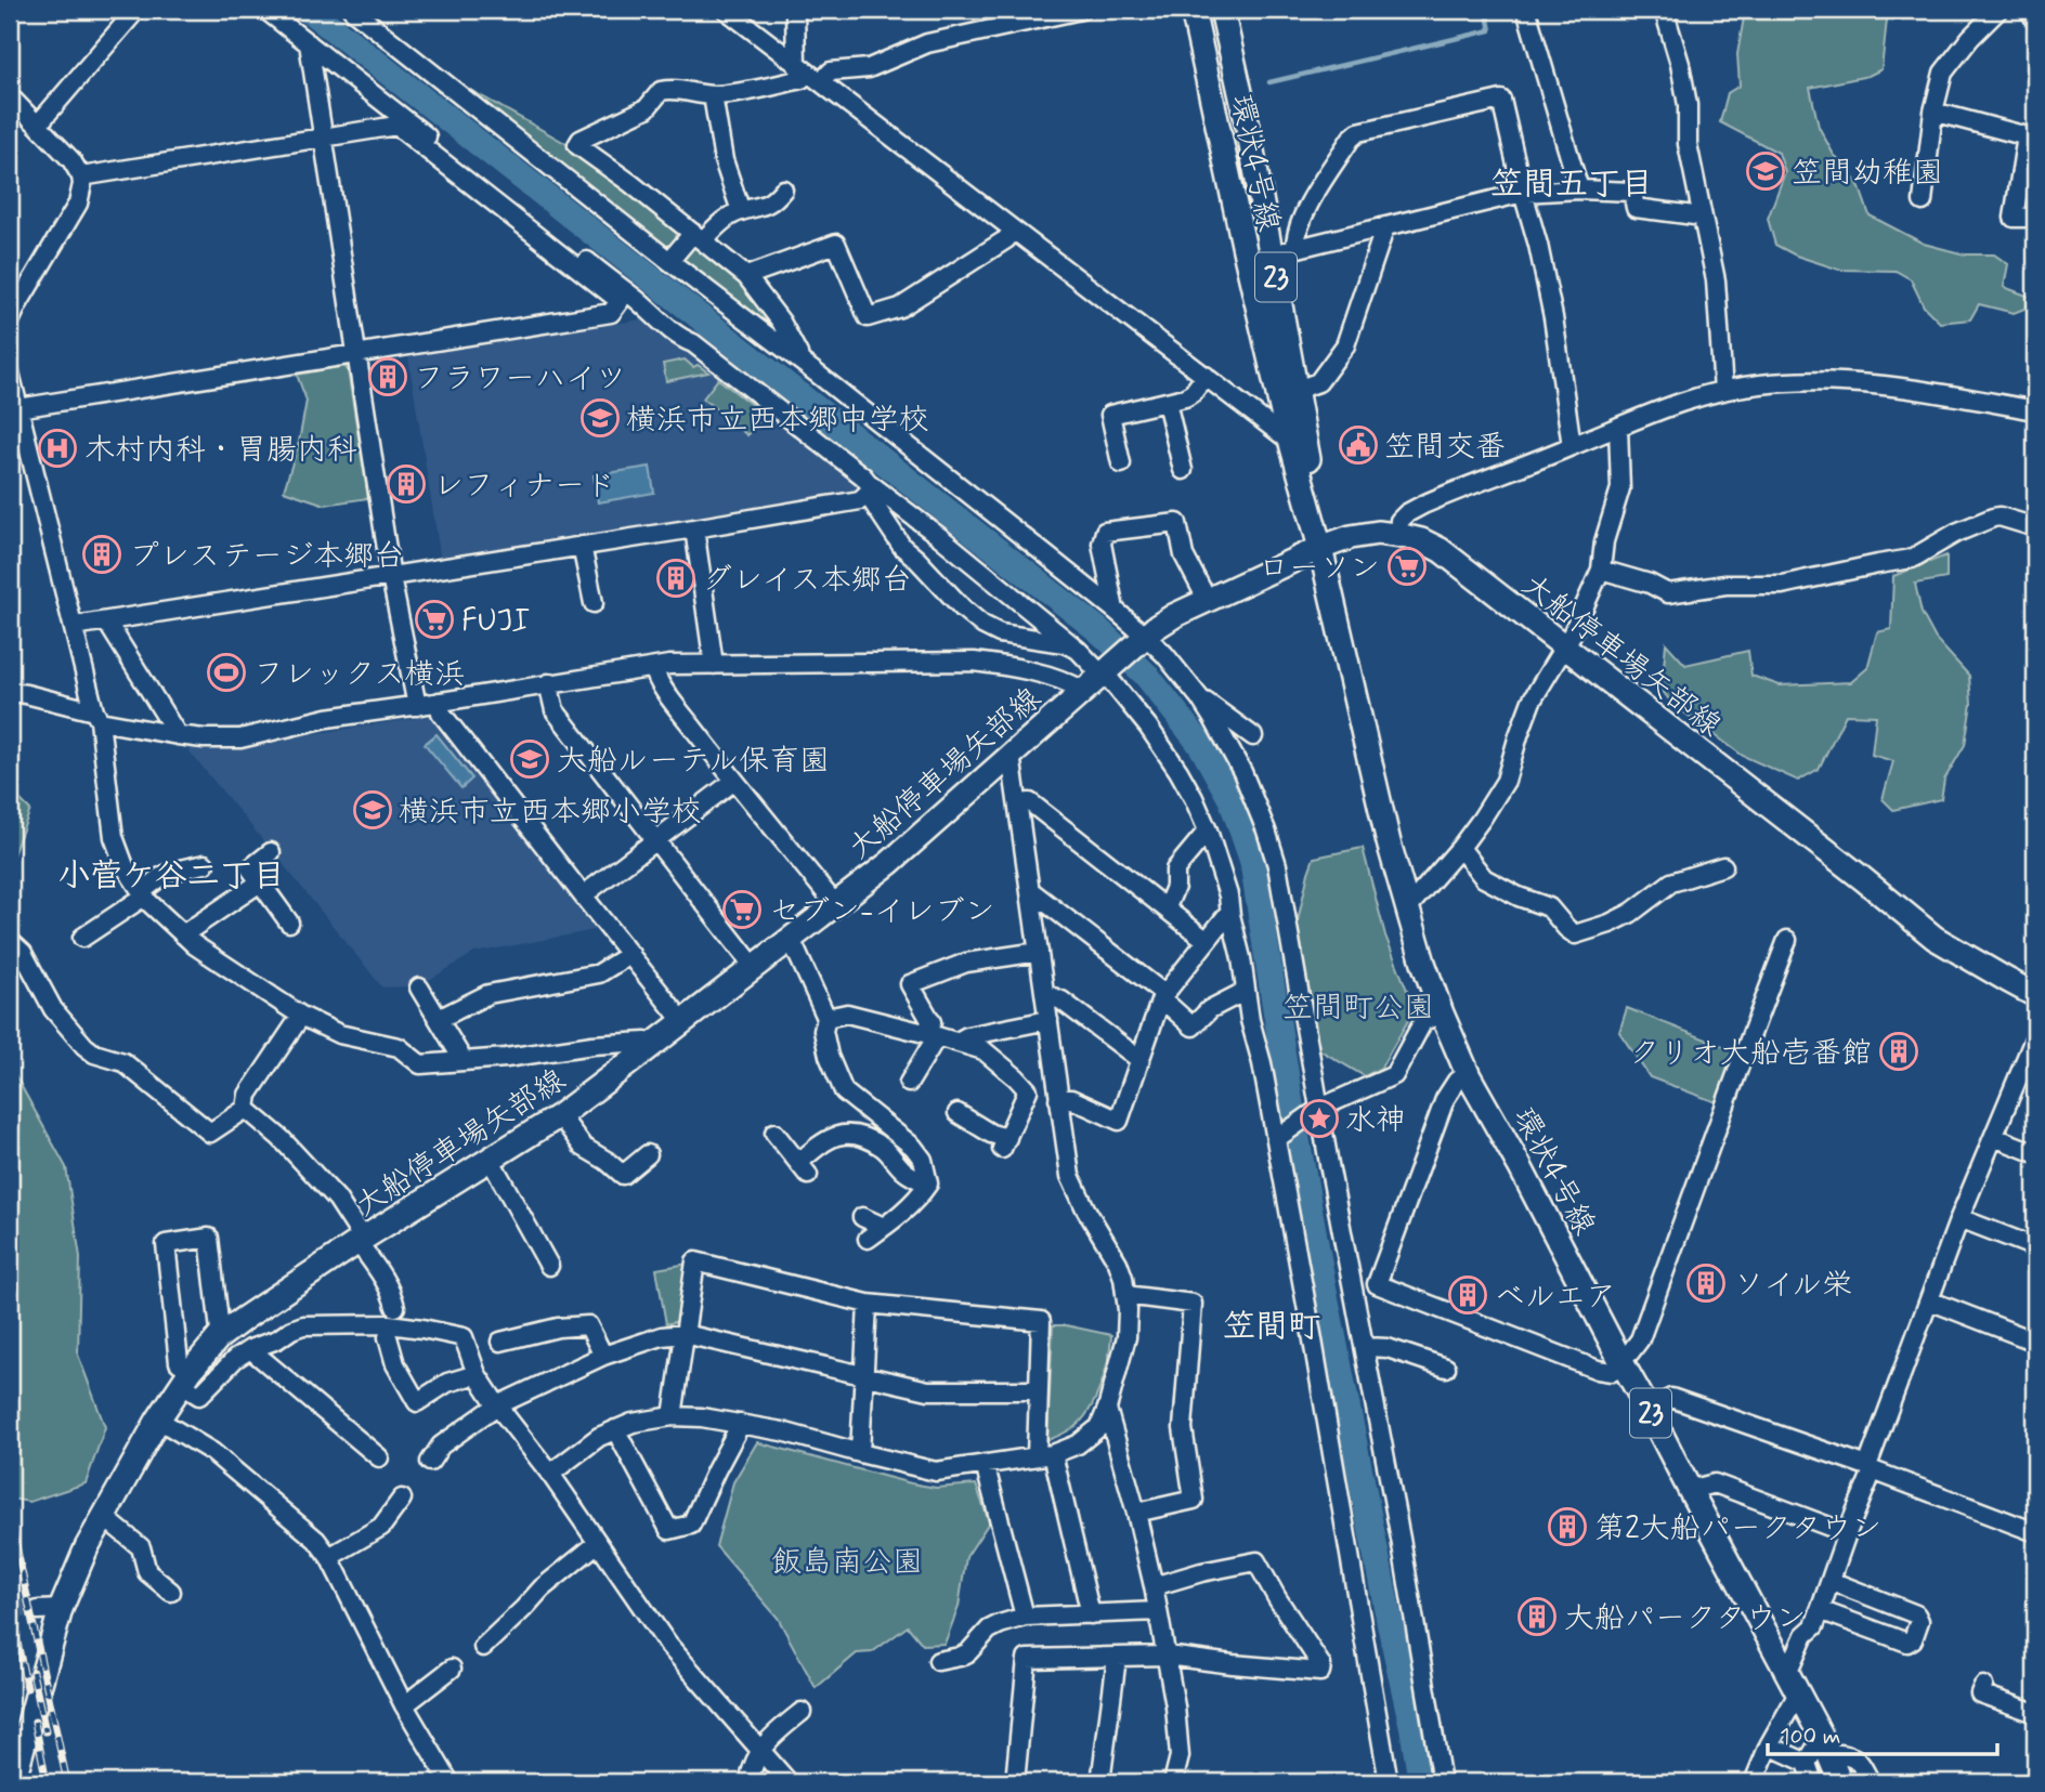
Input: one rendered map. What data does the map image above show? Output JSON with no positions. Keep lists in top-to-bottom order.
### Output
{
  "streets": {
    "main road": ["環状4号線", "23", "大船停車場矢部線"]
  },
  "crossings": [
    ["環状4号線", "大船停車場矢部線"]
  ],
  "districts": ["笠間五丁目", "小菅ケ谷二丁目", "笠間町"],
  "parks": ["笠間町公園", "飯島南公園"],
  "places": {
    "school or university": [
      "笠間幼稚園",
      "横浜市立西本郷中学校",
      "大船ルーテル保育園",
      "横浜市立西本郷小学校"
    ],
    "building": [
      "フラワーハイツ",
      "レフィナード",
      "プレステージ本郷台",
      "グレイス本郷台",
      "クリオ大船壱番館",
      "ソイル栄",
      "ベルエア",
      "第2大船パークタウン",
      "大船パークタウン"
    ],
    "public building": ["笠間交番"],
    "hospital": ["木村内科・胃腸内科"],
    "supermarket": ["ローソン", "FUJI", "セブン-イレブン"],
    "sports": ["フレックス横浜"],
    "place": ["水神"]
  },
  "scale_bar": "100 m"
}
